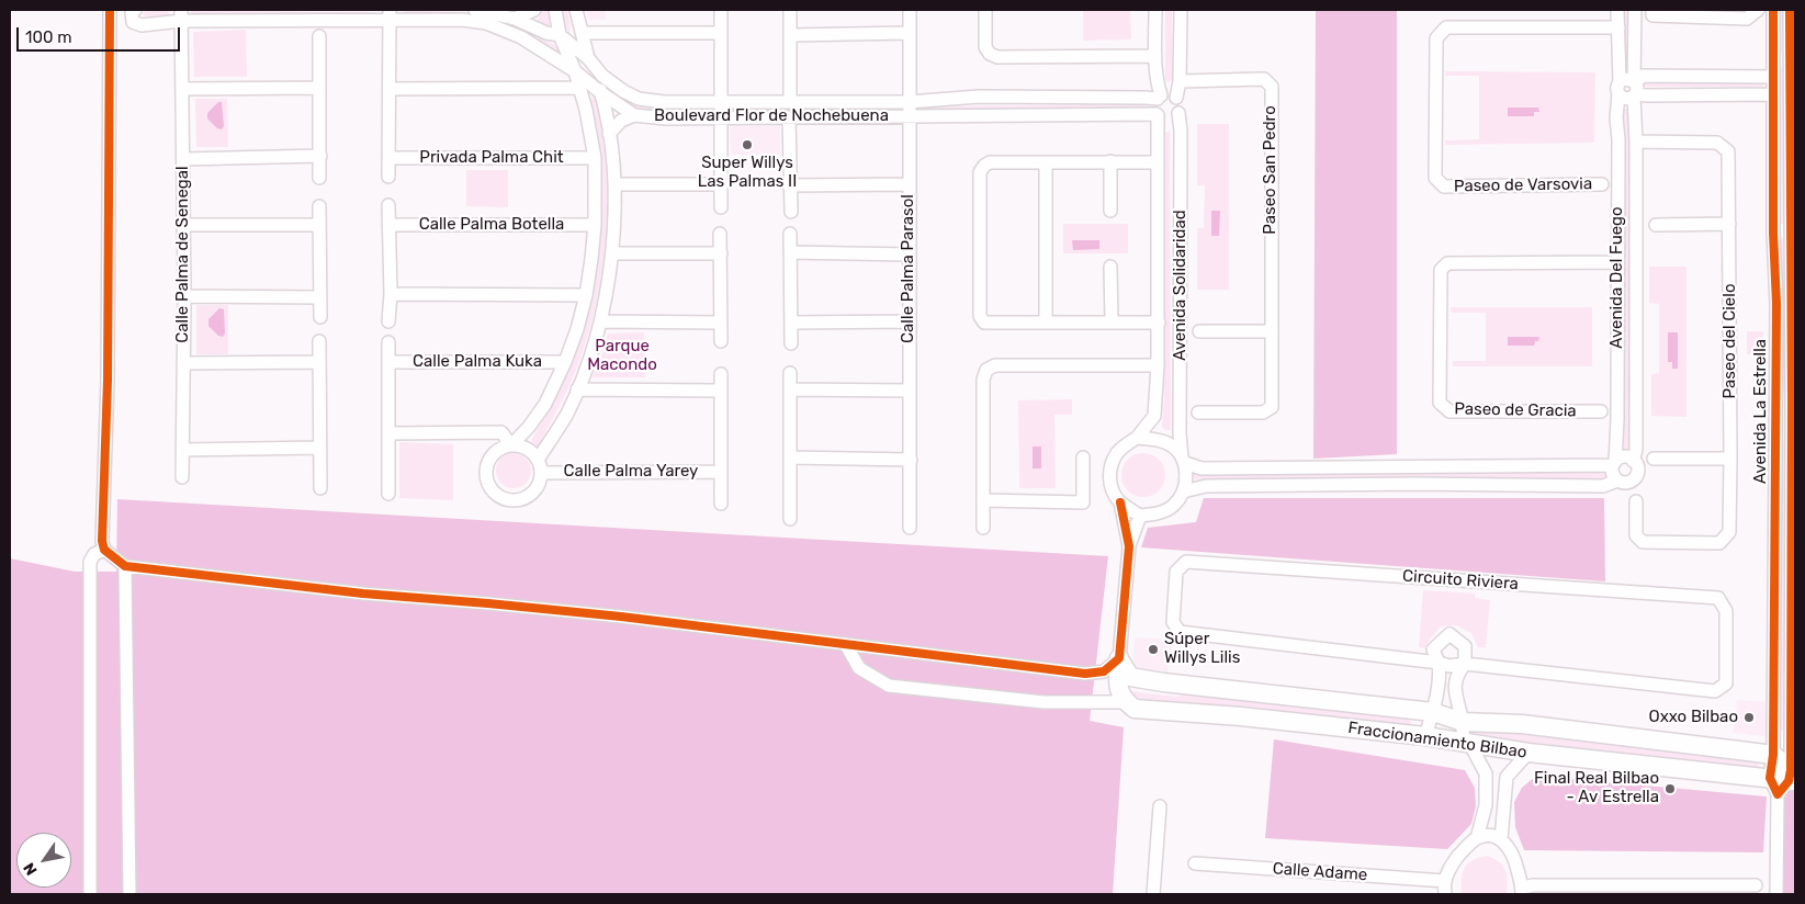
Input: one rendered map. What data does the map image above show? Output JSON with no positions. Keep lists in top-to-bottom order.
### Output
{
  "streets": {
    "main road": ["Fraccionamiento Bilbao"],
    "street": [
      "Boulevard Flor de Nochebuena",
      "Privada Palma Chit",
      "Paseo San Pedro",
      "Paseo de Varsovia",
      "Calle Palma Botella",
      "Calle Palma de Senegal",
      "Calle Palma Parasol",
      "Avenida Del Fuego",
      "Avenida Solidaridad",
      "Paseo del Cielo",
      "Calle Palma Kuka",
      "Paseo de Gracia",
      "Avenida La Estrella",
      "Calle Palma Yarey",
      "Circuito Riviera",
      "Calle Adame"
    ]
  },
  "crossings": [
    ["Boulevard Flor de Nochebuena", "Calle Palma de Senegal"],
    ["Boulevard Flor de Nochebuena", "Calle Palma Parasol"],
    ["Boulevard Flor de Nochebuena", "Avenida Solidaridad"],
    ["Paseo de Varsovia", "Avenida Del Fuego"],
    ["Avenida Del Fuego", "Paseo del Cielo"],
    ["Avenida Del Fuego", "Paseo de Gracia"],
    ["Avenida La Estrella", "Fraccionamiento Bilbao"]
  ],
  "parks": ["Parque Macondo"],
  "places": [
    "Super Willys Las Palmas II",
    "Súper Willys Lilis",
    "Oxxo Bilbao",
    "Final Real Bilbao - Av Estrella"
  ],
  "scale_bar": "100 m",
  "north": "bottom left"
}
